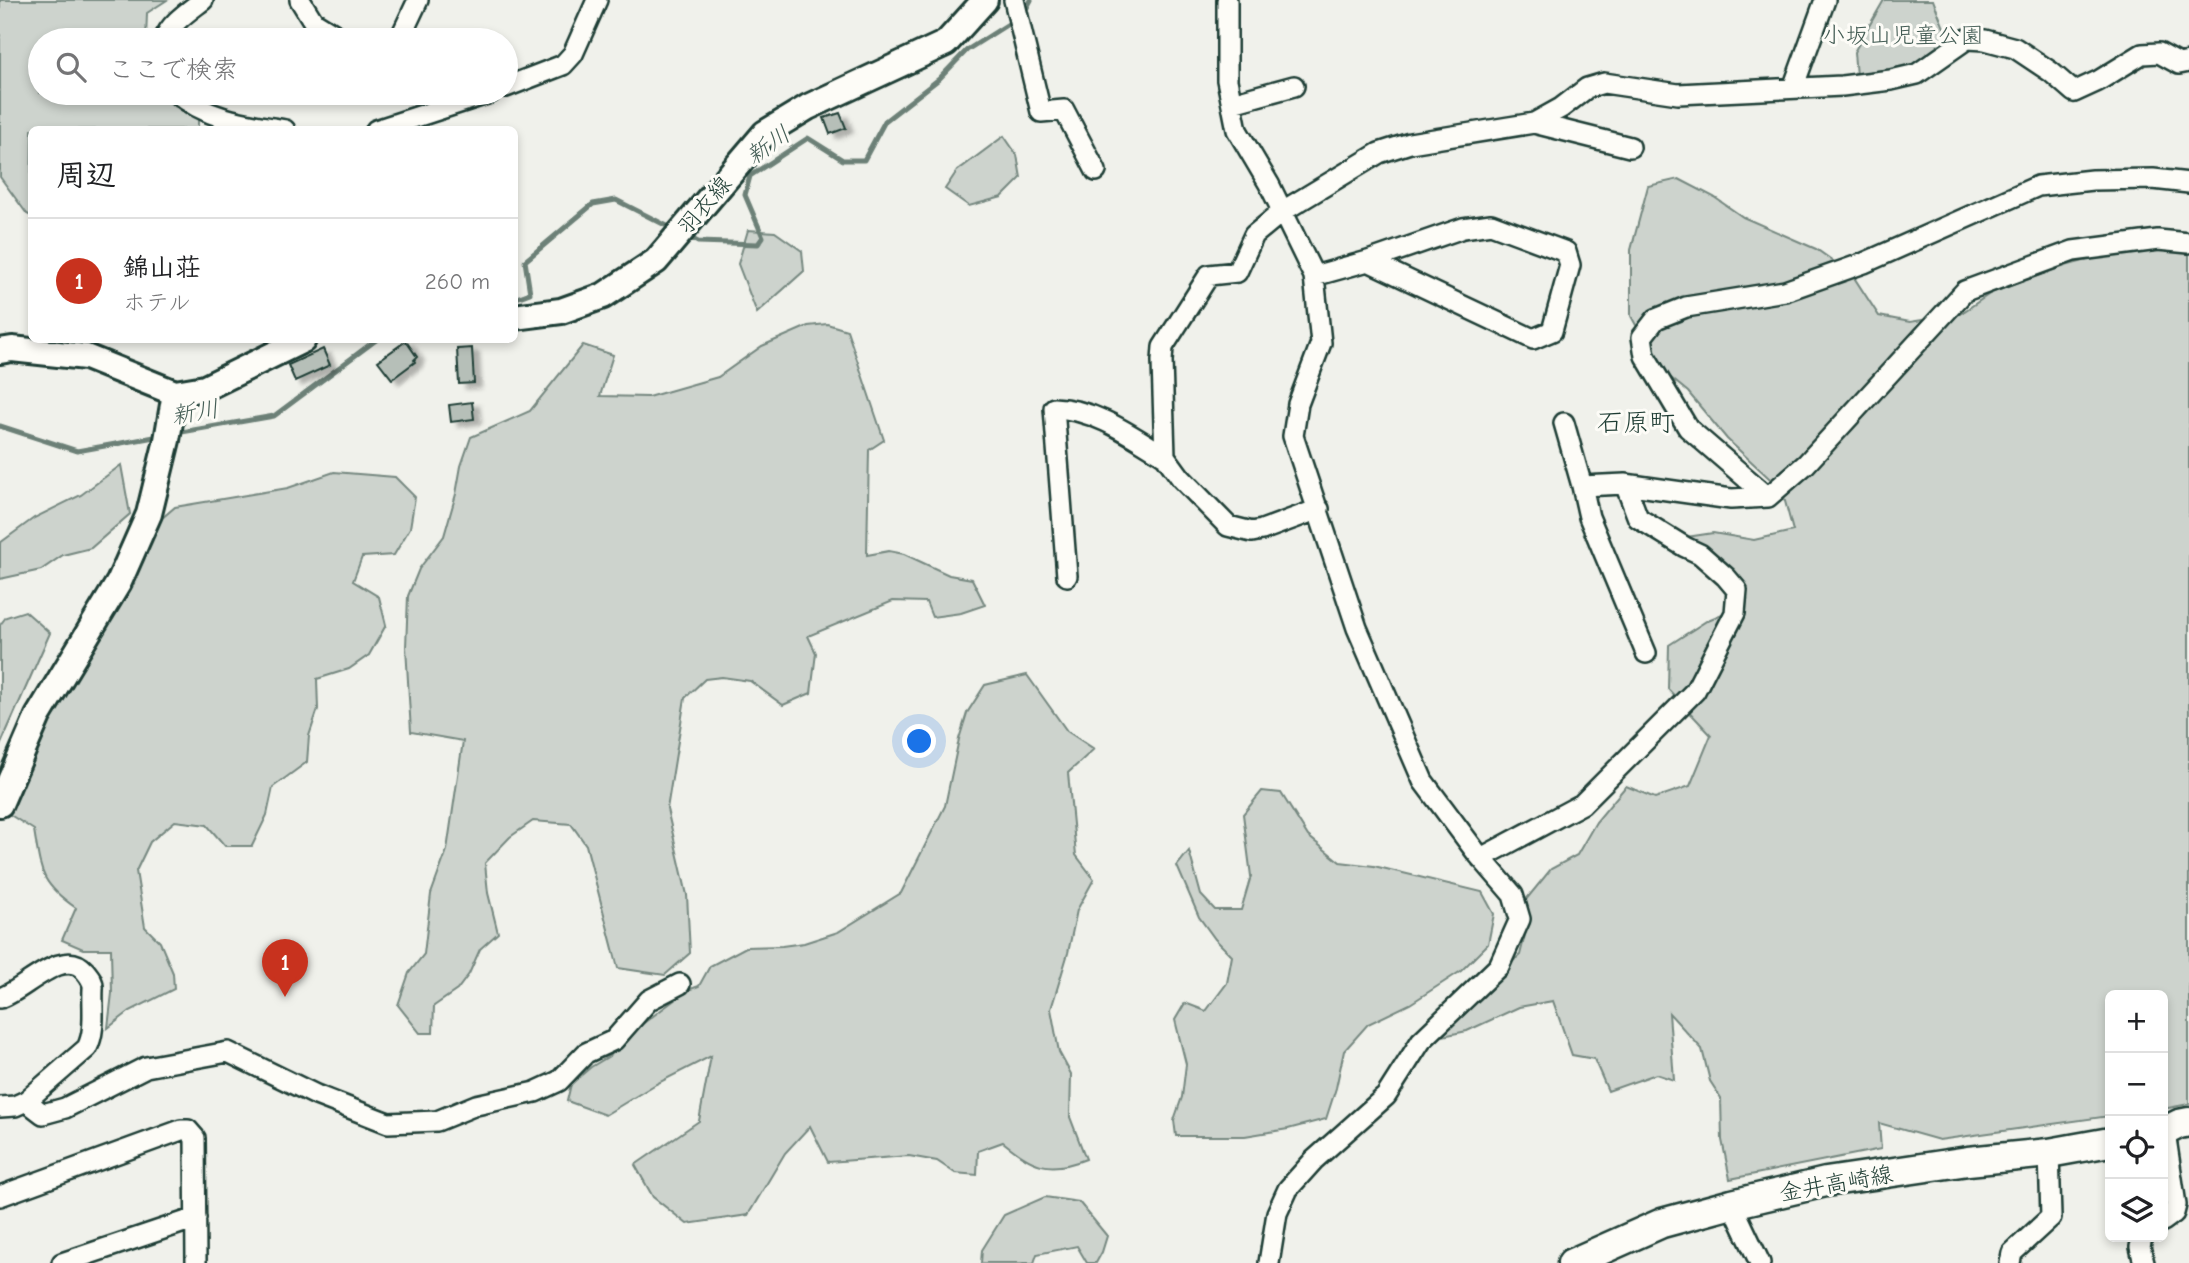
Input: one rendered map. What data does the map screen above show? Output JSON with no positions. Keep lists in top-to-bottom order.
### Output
{
  "streets": {
    "main road": ["金井高崎線"],
    "street": ["羽衣線"]
  },
  "districts": ["石原町"],
  "water": ["新川"],
  "parks": ["小坂山児童公園"],
  "page": {
    "search": "ここで検索",
    "heading": "周辺",
    "list": [
      {
        "mark": "1",
        "name": "錦山荘",
        "note": "ホテル",
        "value": "260 m"
      }
    ],
    "pins": "1",
    "map_buttons": ["+", "−"]
  }
}
